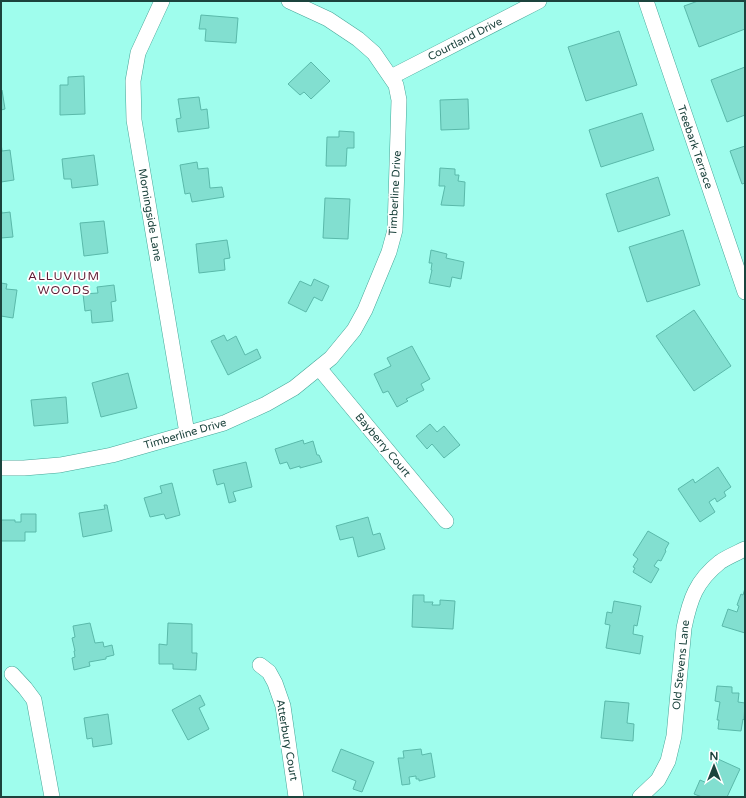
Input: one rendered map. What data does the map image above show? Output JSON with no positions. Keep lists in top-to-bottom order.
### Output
{
  "streets": {
    "street": [
      "Courtland Drive",
      "Treebark Terrace",
      "Timberline Drive",
      "Morningside Lane",
      "Bayberry Court",
      "Old Stevens Lane",
      "Atterbury Court"
    ]
  },
  "crossings": [
    ["Courtland Drive", "Timberline Drive"],
    ["Timberline Drive", "Morningside Lane"],
    ["Timberline Drive", "Bayberry Court"]
  ],
  "districts": ["ALLUVIUM WOODS"],
  "north": "top"
}
